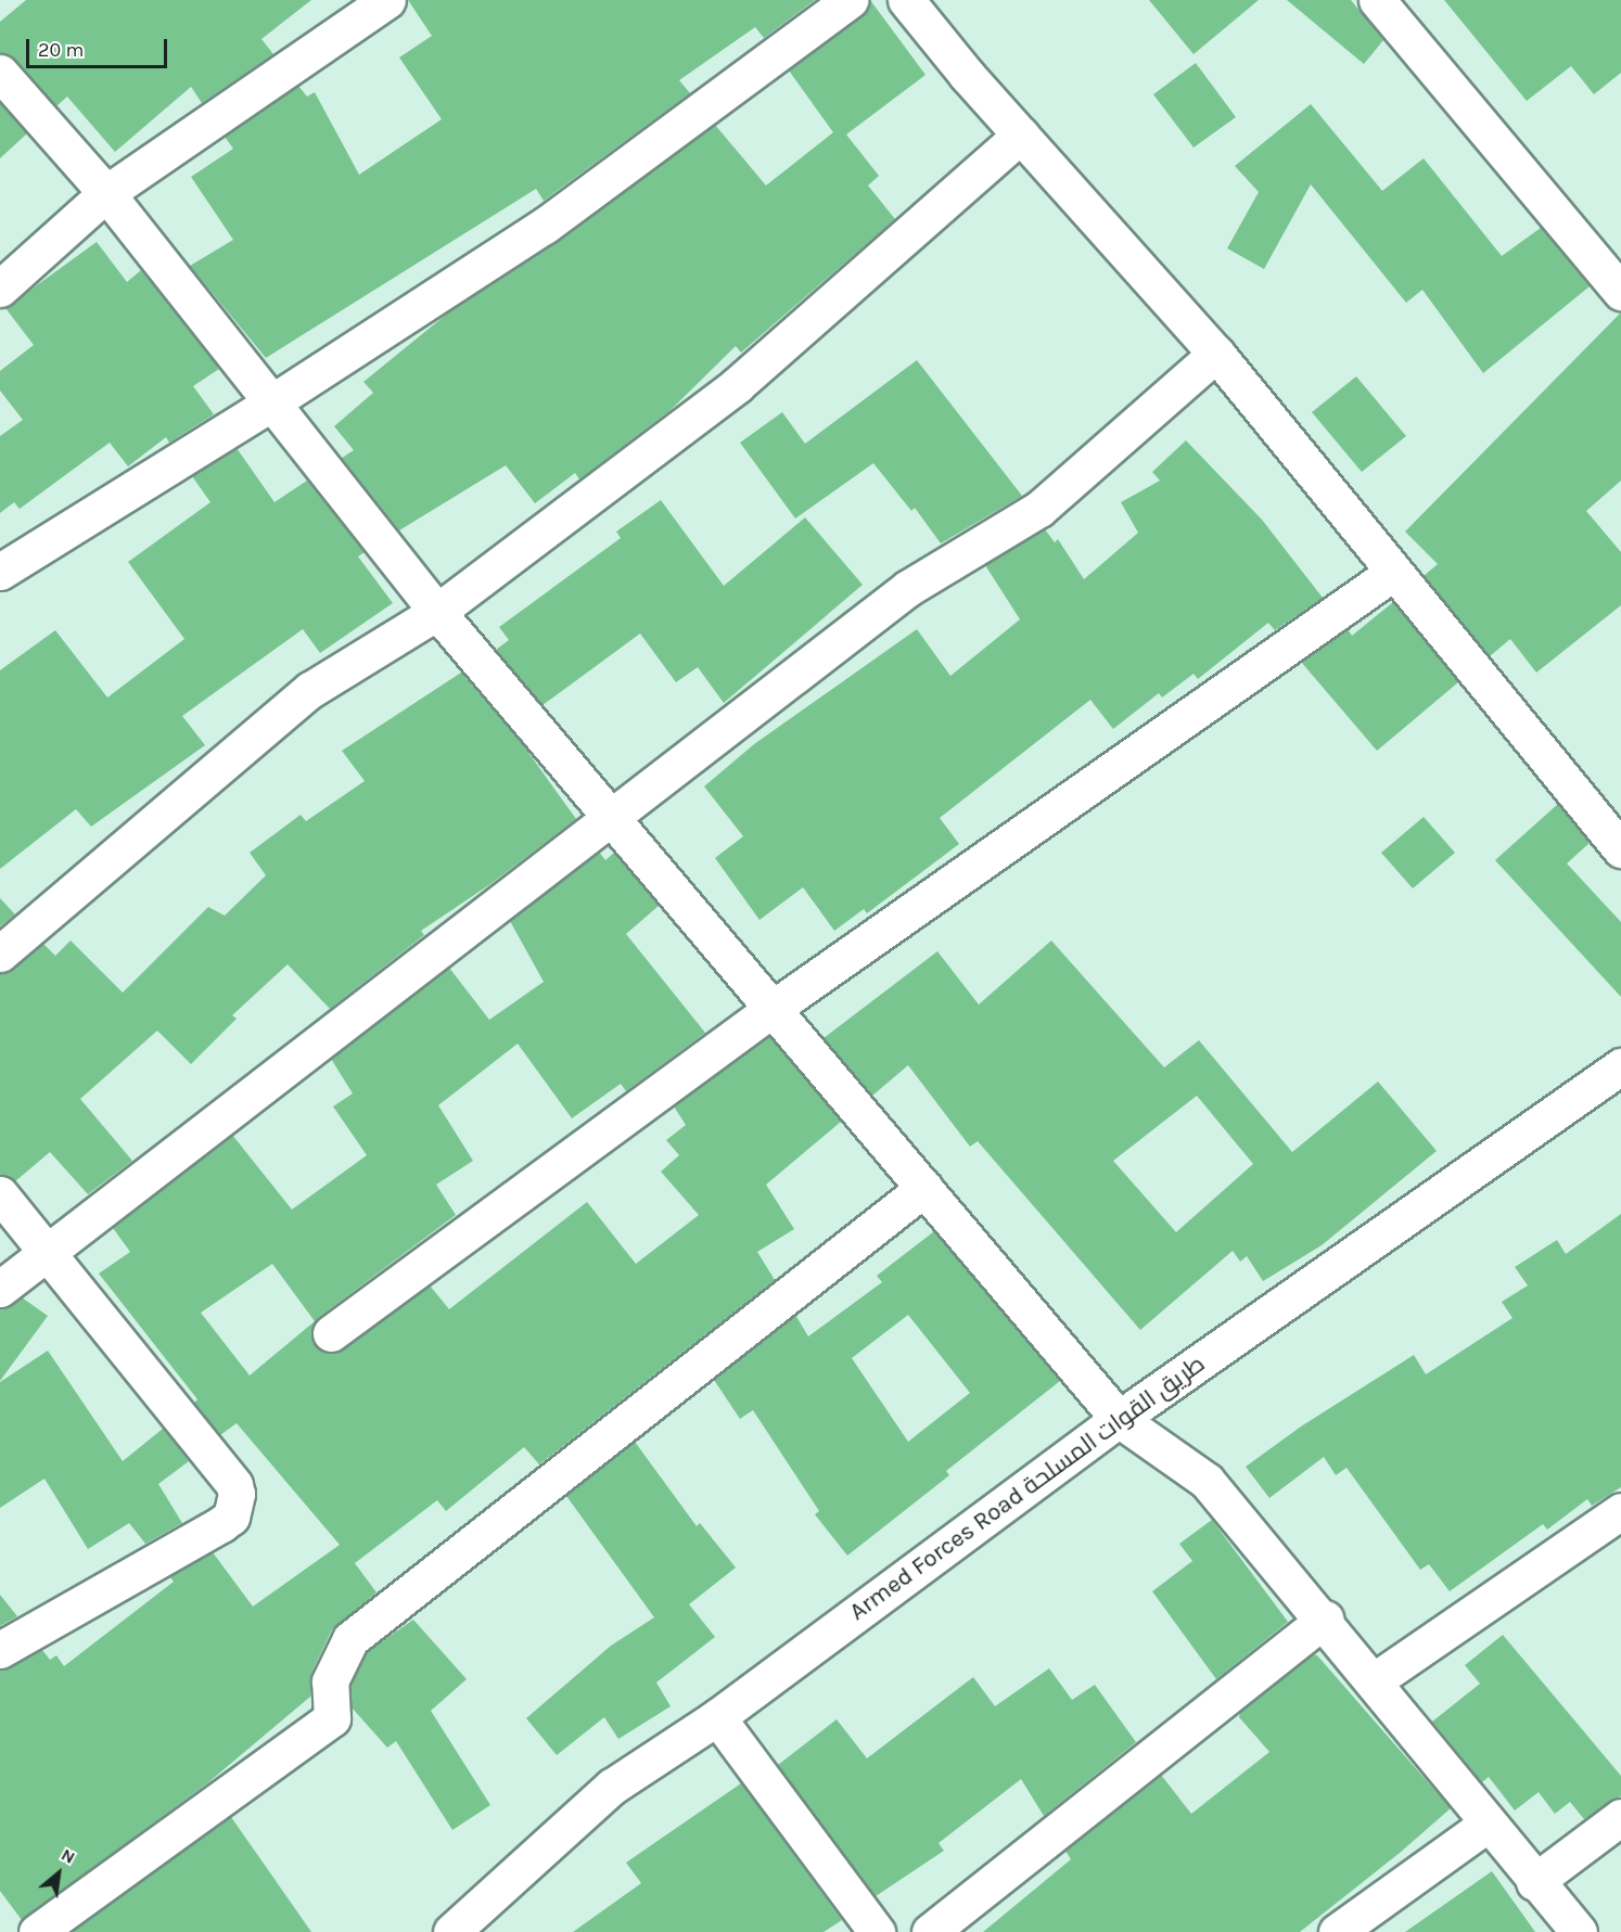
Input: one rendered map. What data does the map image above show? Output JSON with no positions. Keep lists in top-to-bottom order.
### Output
{
  "streets": {
    "street": ["Armed Forces Road طريق القوات المسلحة"]
  },
  "scale_bar": "20 m",
  "north": "top right"
}
